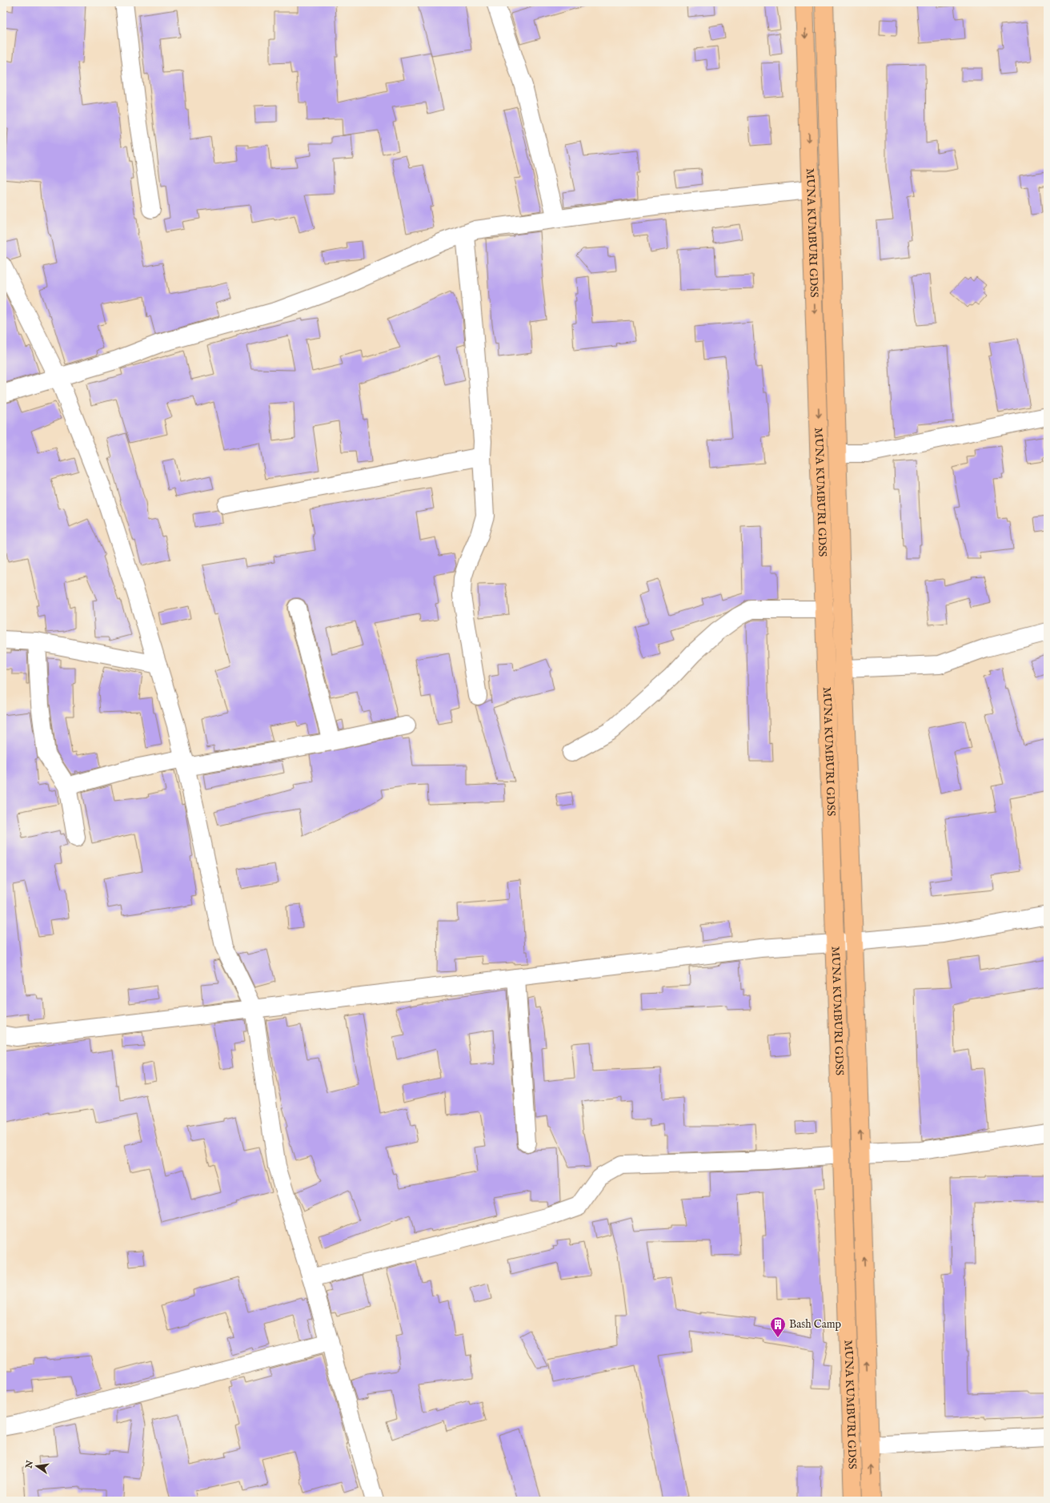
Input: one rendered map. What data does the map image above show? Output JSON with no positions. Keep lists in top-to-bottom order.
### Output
{
  "streets": {
    "highway": ["MUNA KUMBURI GDSS"]
  },
  "places": {
    "building": ["Bash Camp"]
  },
  "north": "left"
}
